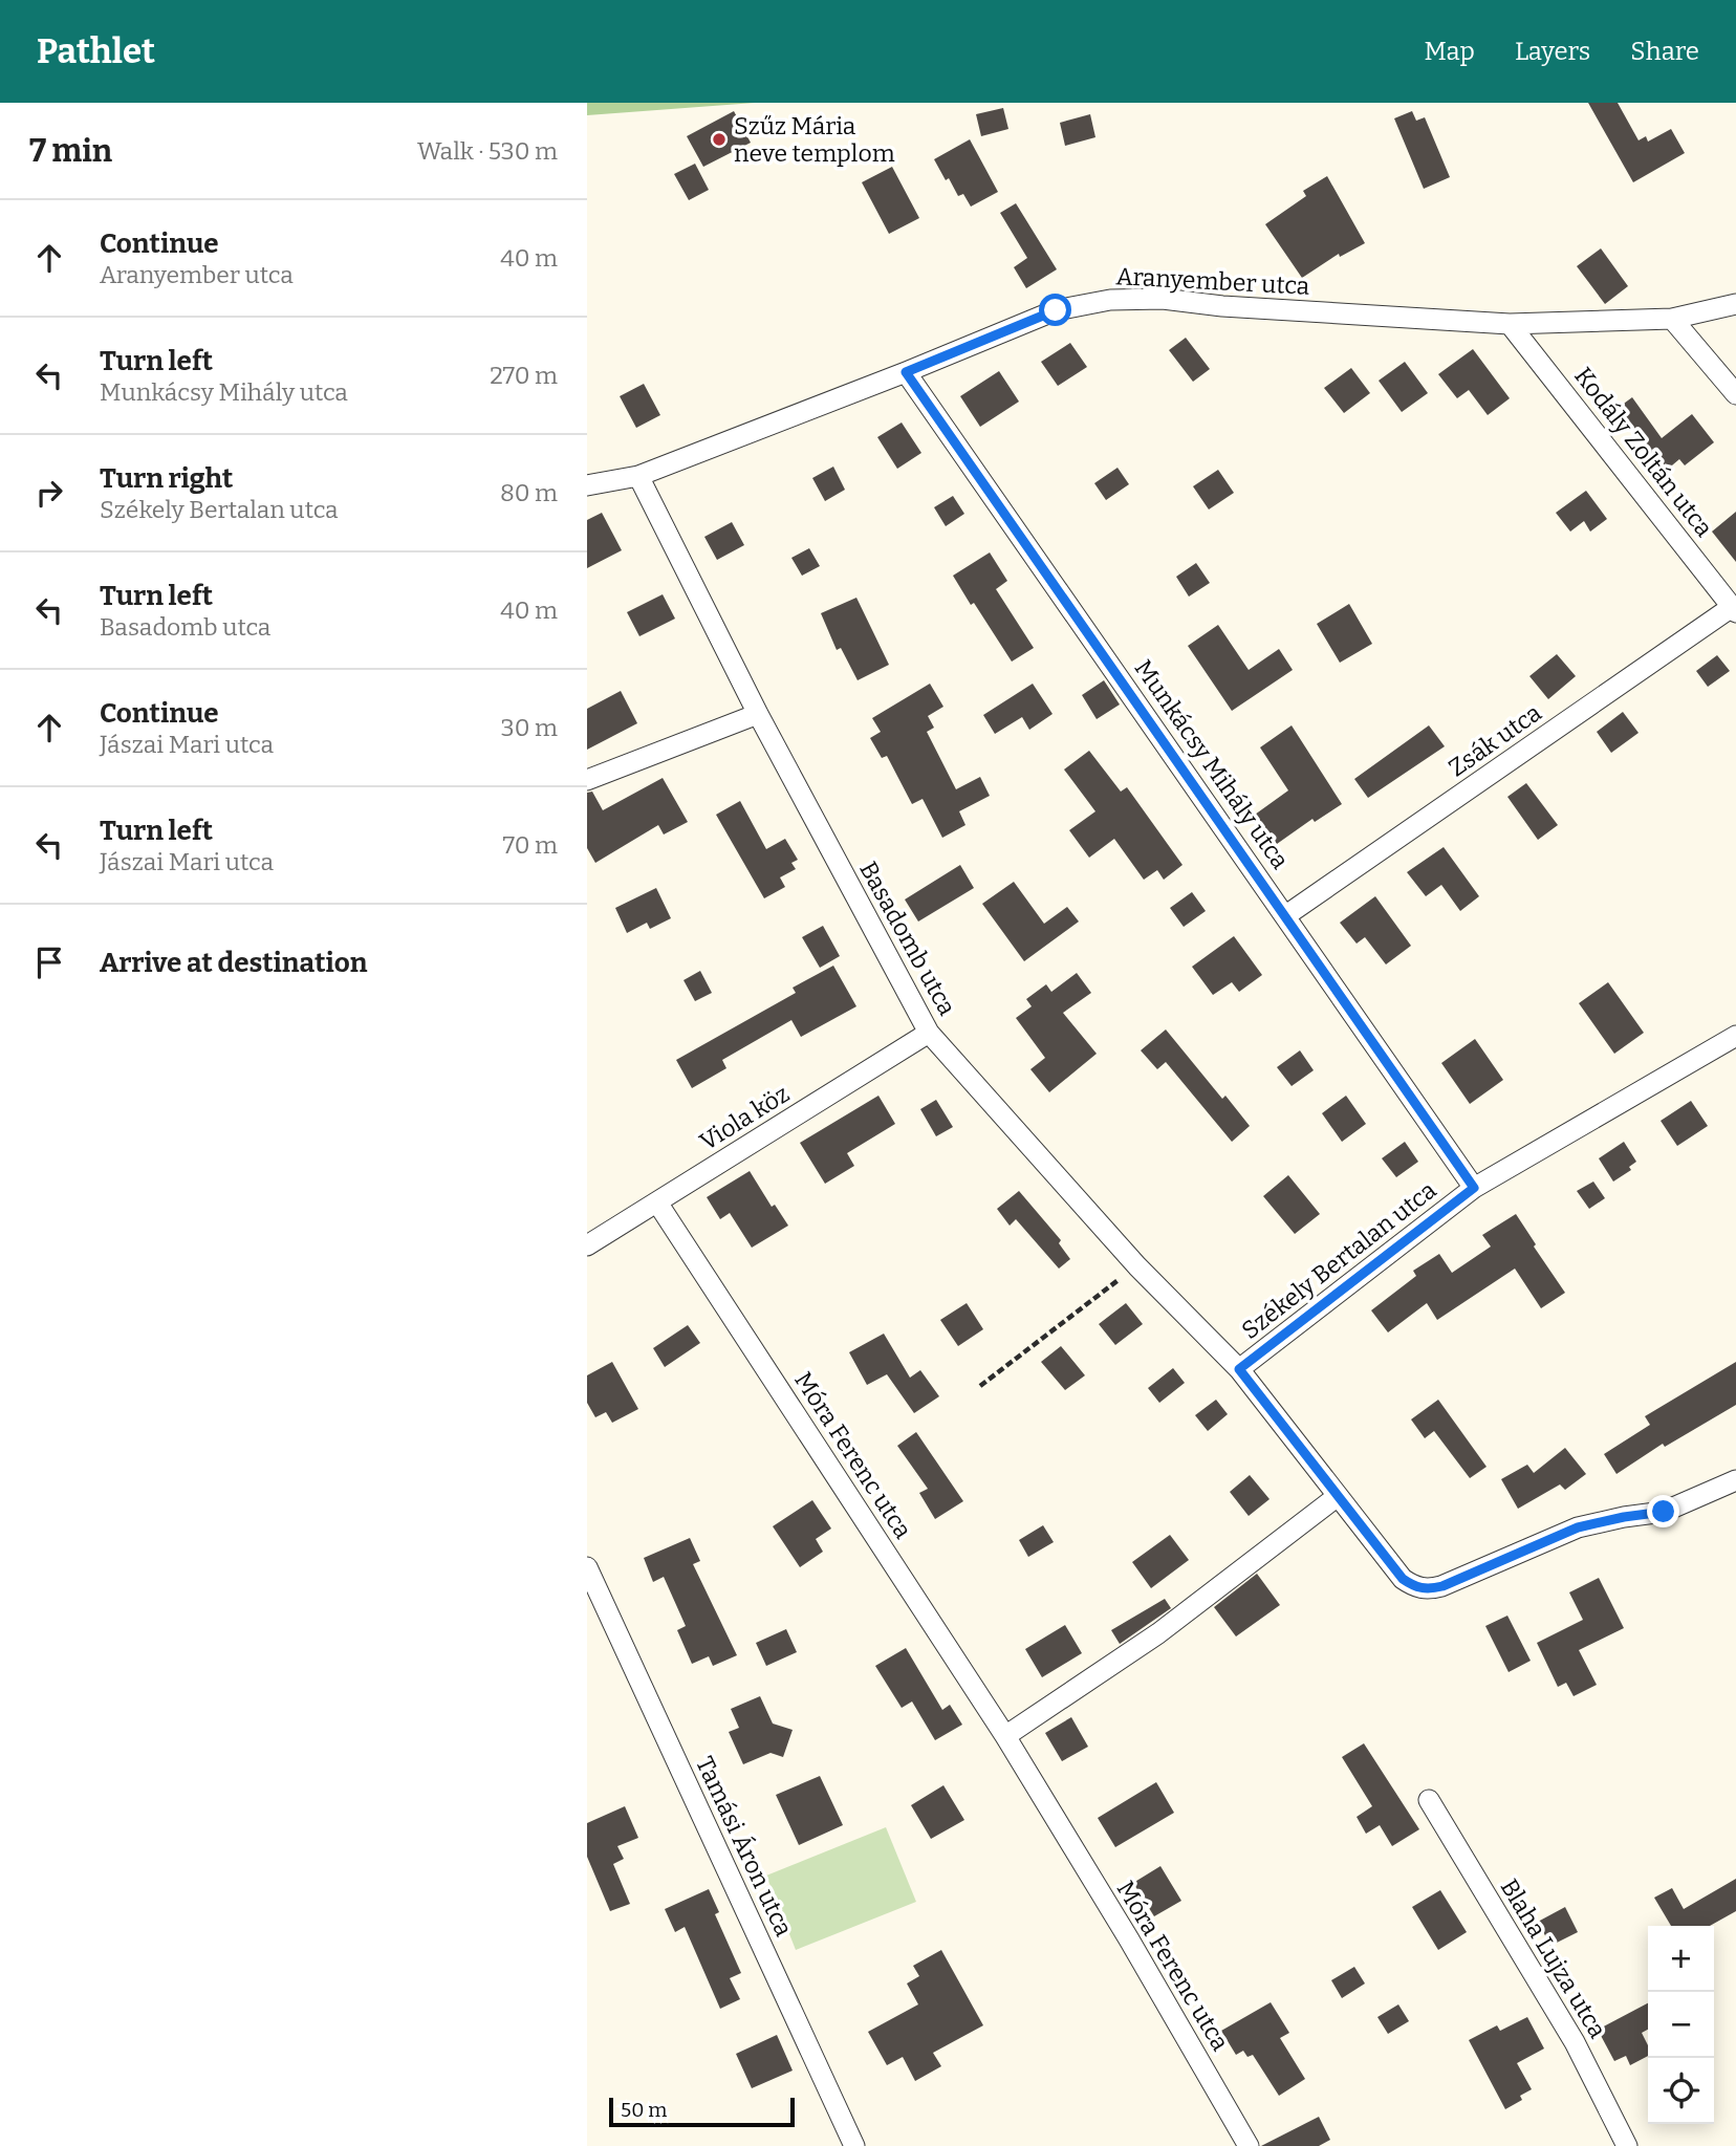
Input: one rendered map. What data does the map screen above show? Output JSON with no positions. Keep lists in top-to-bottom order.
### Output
{
  "streets": {
    "street": [
      "Aranyember utca",
      "Kodály Zoltán utca",
      "Zsák utca",
      "Munkácsy Mihály utca",
      "Basadomb utca",
      "Viola köz",
      "Székely Bertalan utca",
      "Móra Ferenc utca",
      "Tamási Áron utca",
      "Blaha Lujza utca"
    ]
  },
  "crossings": [
    ["Aranyember utca", "Kodály Zoltán utca"],
    ["Aranyember utca", "Munkácsy Mihály utca"],
    ["Aranyember utca", "Basadomb utca"],
    ["Kodály Zoltán utca", "Zsák utca"],
    ["Zsák utca", "Munkácsy Mihály utca"],
    ["Munkácsy Mihály utca", "Székely Bertalan utca"],
    ["Basadomb utca", "Viola köz"],
    ["Basadomb utca", "Székely Bertalan utca"],
    ["Viola köz", "Móra Ferenc utca"]
  ],
  "places": ["Szűz Mária neve templom"],
  "scale_bar": "50 m",
  "page": {
    "header": "Pathlet",
    "nav": ["Map", "Layers", "Share"],
    "heading": ["7 min", "Walk · 530 m"],
    "list": [
      ["Continue", "Aranyember utca", "40 m"],
      ["Turn left", "Munkácsy Mihály utca", "270 m"],
      ["Turn right", "Székely Bertalan utca", "80 m"],
      ["Turn left", "Basadomb utca", "40 m"],
      ["Continue", "Jászai Mari utca", "30 m"],
      ["Turn left", "Jászai Mari utca", "70 m"],
      "Arrive at destination"
    ],
    "map_buttons": ["+", "−"],
    "scale": "50 m"
  }
}
